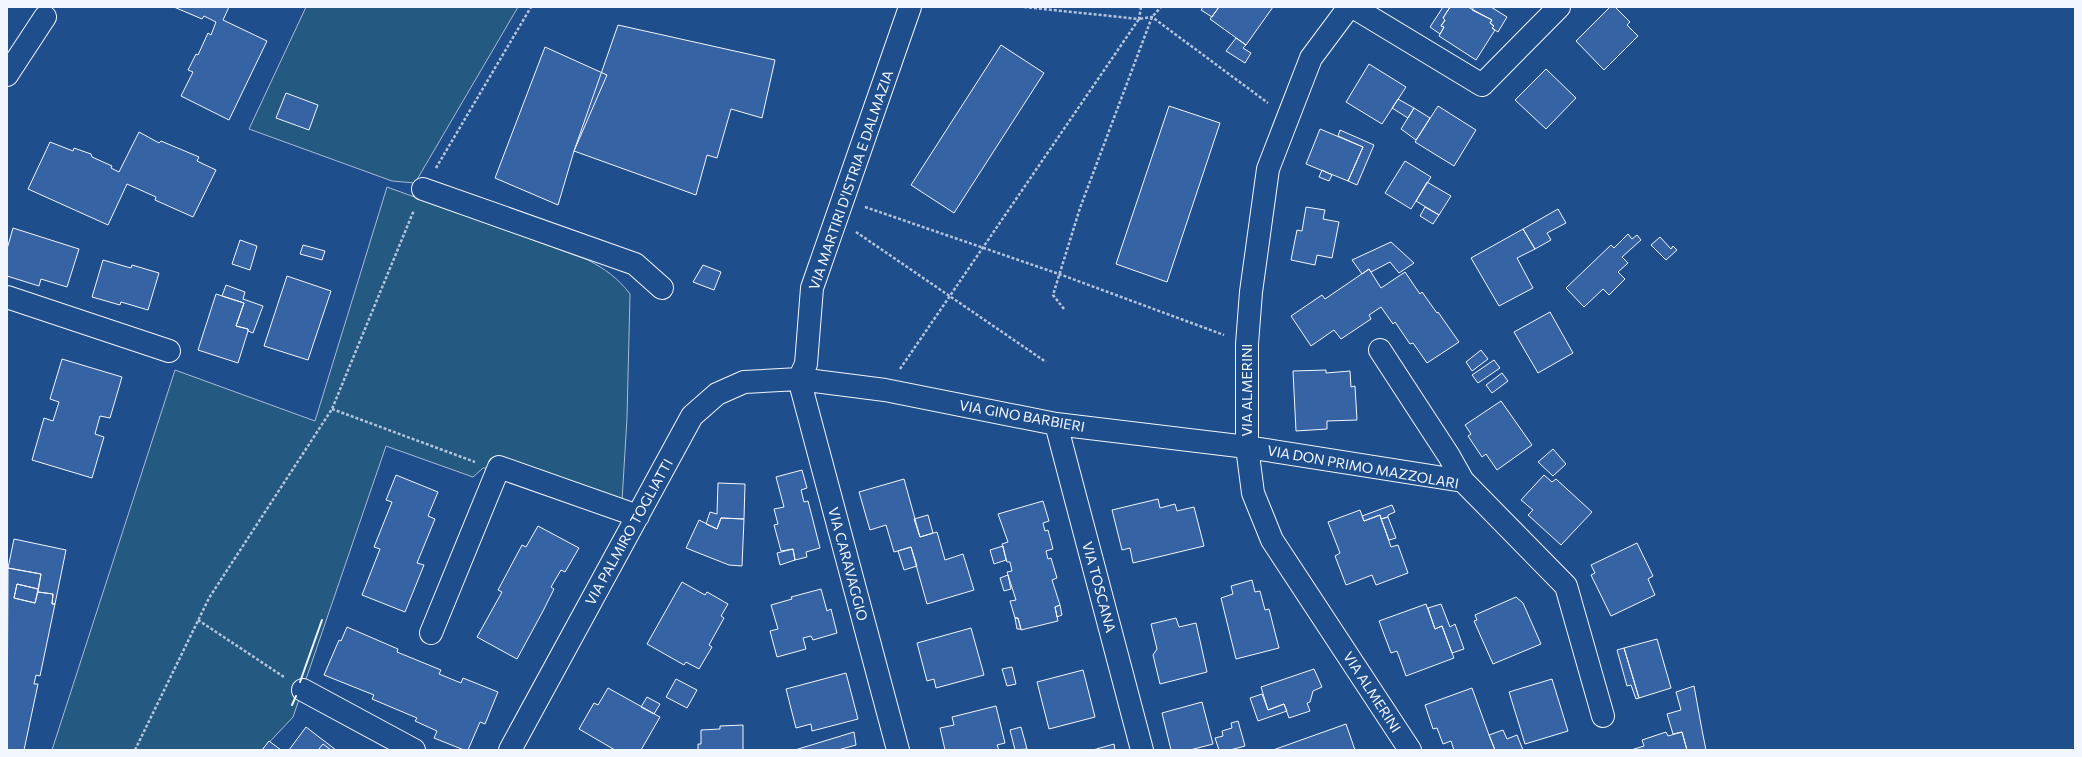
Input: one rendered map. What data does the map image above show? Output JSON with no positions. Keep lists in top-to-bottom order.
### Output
{
  "streets": {
    "street": [
      "VIA MARTIRI D'ISTRIA E DALMAZIA",
      "VIA ALMERINI",
      "VIA GINO BARBIERI",
      "VIA DON PRIMO MAZZOLARI",
      "VIA PALMIRO TOGLIATTI",
      "VIA CARAVAGGIO",
      "VIA TOSCANA"
    ]
  },
  "crossings": [
    ["VIA MARTIRI D'ISTRIA E DALMAZIA", "VIA GINO BARBIERI"],
    ["VIA MARTIRI D'ISTRIA E DALMAZIA", "VIA PALMIRO TOGLIATTI"],
    ["VIA MARTIRI D'ISTRIA E DALMAZIA", "VIA CARAVAGGIO"],
    ["VIA ALMERINI", "VIA GINO BARBIERI"],
    ["VIA ALMERINI", "VIA DON PRIMO MAZZOLARI"],
    ["VIA GINO BARBIERI", "VIA DON PRIMO MAZZOLARI"],
    ["VIA GINO BARBIERI", "VIA PALMIRO TOGLIATTI"],
    ["VIA GINO BARBIERI", "VIA CARAVAGGIO"],
    ["VIA GINO BARBIERI", "VIA TOSCANA"],
    ["VIA PALMIRO TOGLIATTI", "VIA CARAVAGGIO"]
  ]
}
